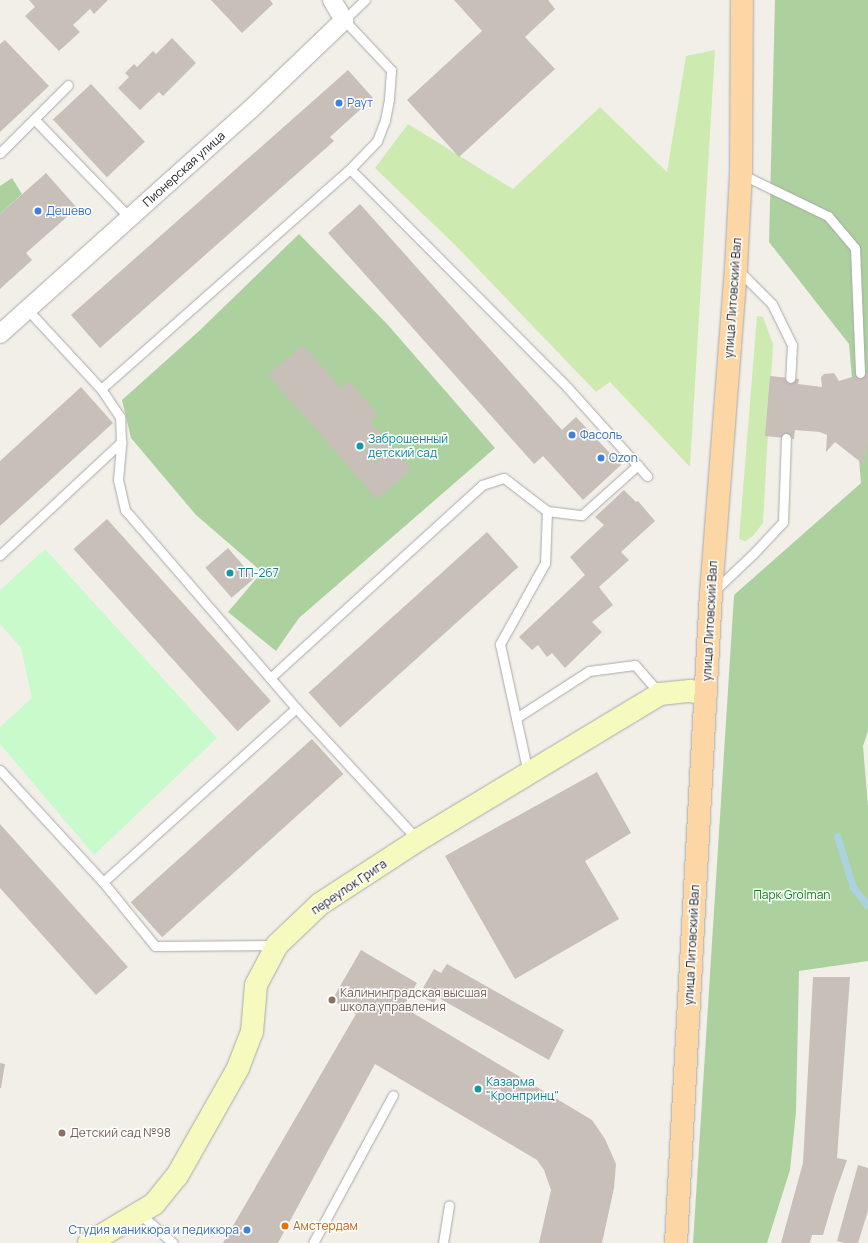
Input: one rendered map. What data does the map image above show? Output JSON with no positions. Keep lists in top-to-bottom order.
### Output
{
  "streets": {
    "main road": ["улица Литовский Вал"],
    "street": ["Пионерская улица", "переулок Грига"]
  },
  "crossings": [
    ["улица Литовский Вал", "переулок Грига"]
  ],
  "parks": ["Парк Grolman"],
  "places": [
    "Раут",
    "Дешево",
    "Фасоль",
    "Заброшенный детский сад",
    "Ozon",
    "ТП-267",
    "Калининградская высшая школа управления",
    "Казарма \"Кронпринц\"",
    "Детский сад №98",
    "Амстердам",
    "Студия маникюра и педикюра"
  ]
}
